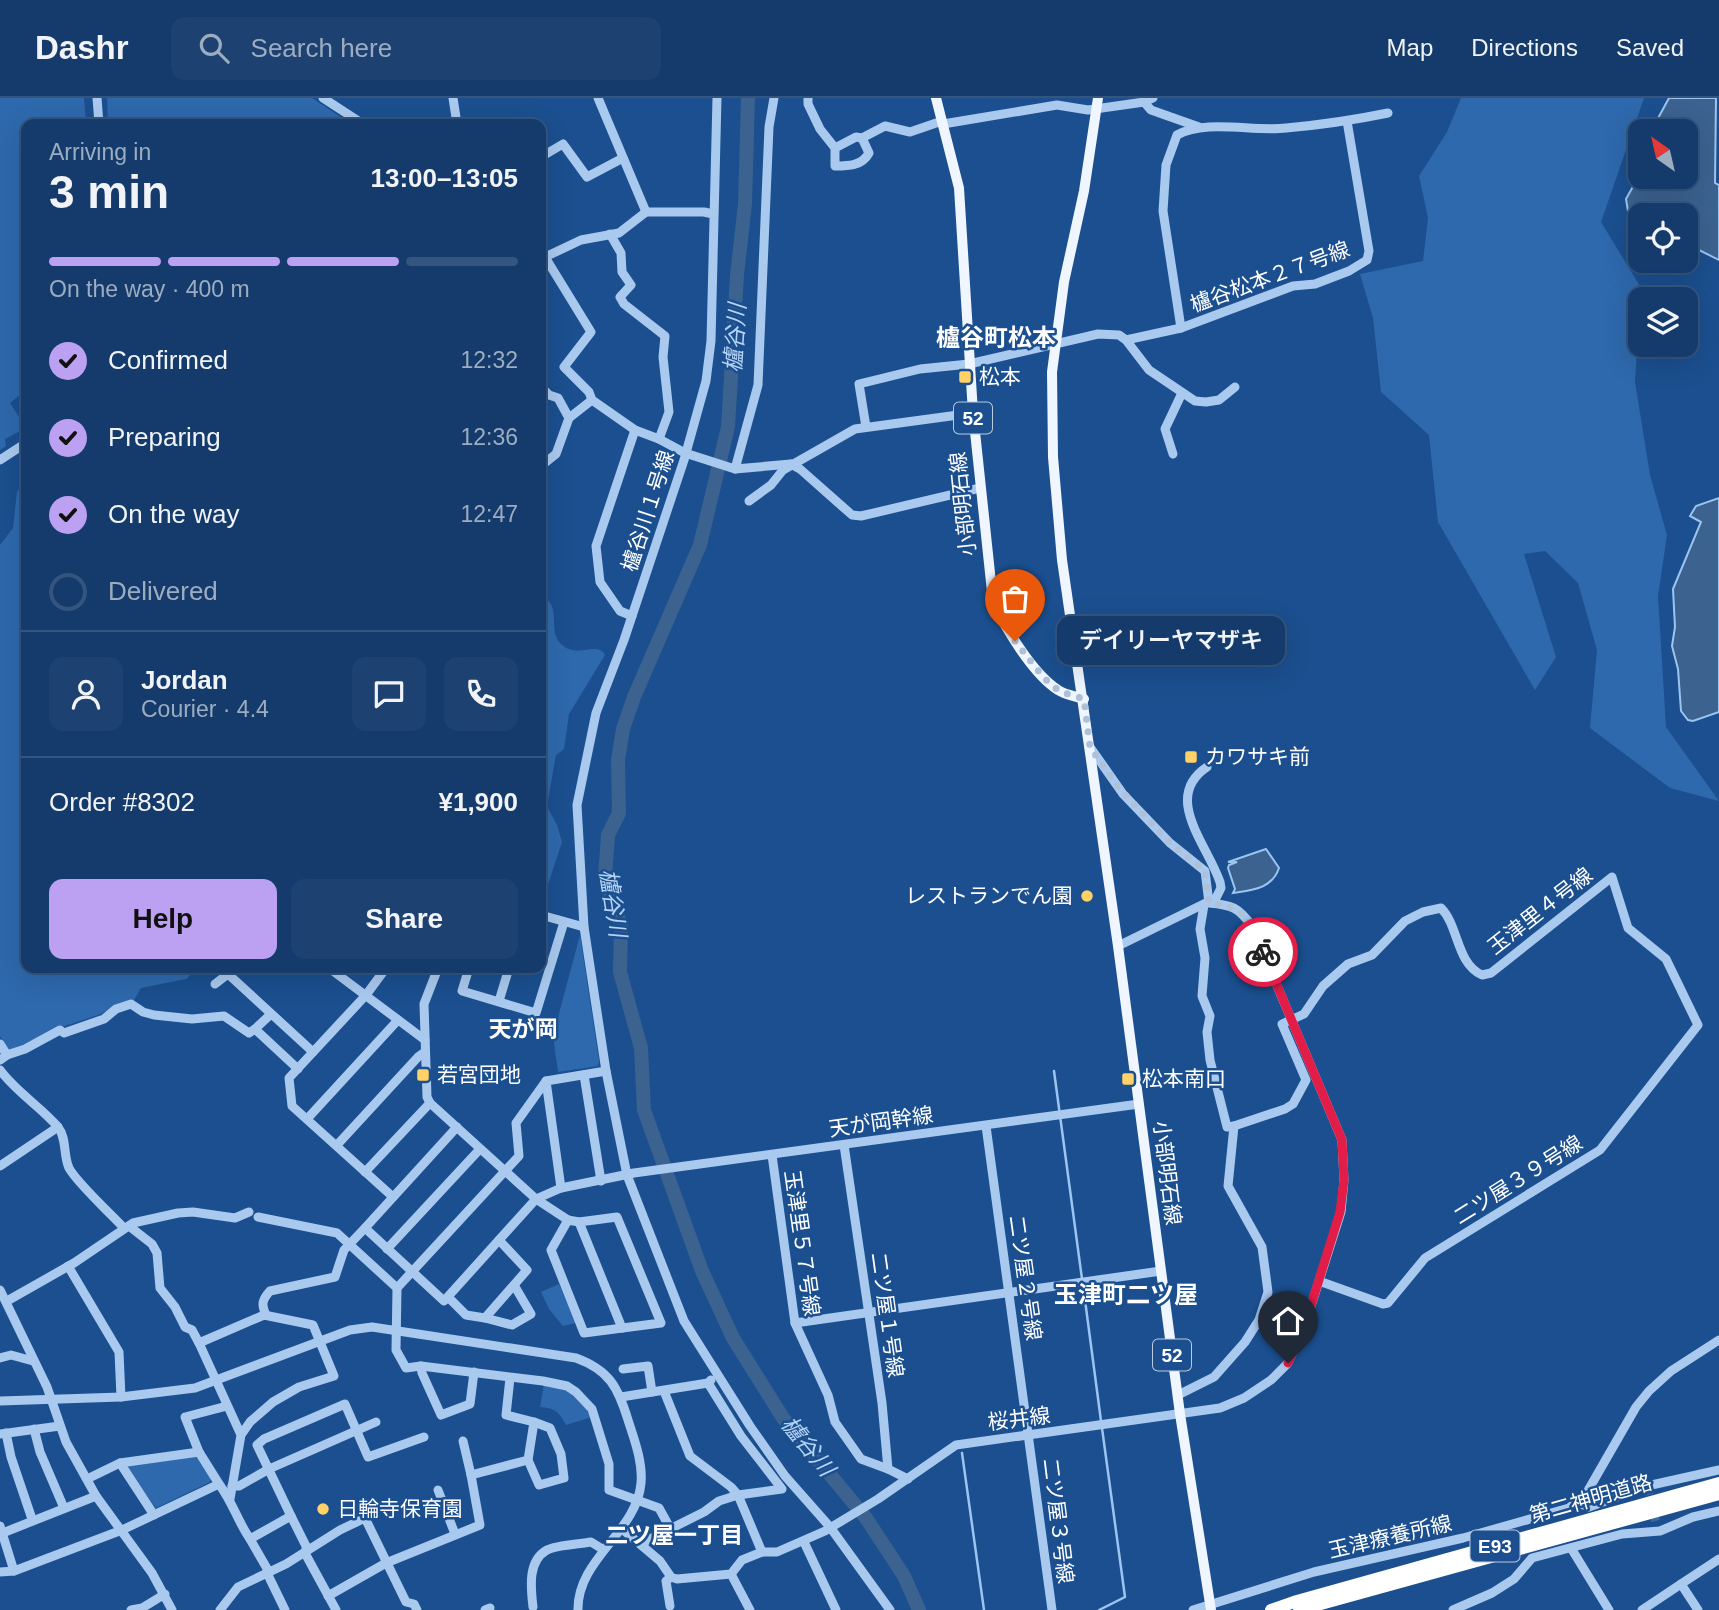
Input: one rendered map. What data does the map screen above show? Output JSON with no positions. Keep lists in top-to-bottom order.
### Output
{
  "streets": {
    "highway": ["第二神明道路", "E93"],
    "main road": ["52", "小部明石線"],
    "street": [
      "櫨谷松本２７号線",
      "櫨谷川１号線",
      "玉津里４号線",
      "天が岡幹線",
      "二ツ屋３９号線",
      "玉津里５７号線",
      "二ツ屋２号線",
      "二ツ屋１号線",
      "桜井線",
      "二ツ屋３号線",
      "玉津療養所線"
    ]
  },
  "crossings": [
    ["小部明石線", "天が岡幹線"],
    ["小部明石線", "桜井線"],
    ["小部明石線", "玉津療養所線"],
    ["櫨谷川１号線", "天が岡幹線"],
    ["櫨谷川１号線", "桜井線"],
    ["玉津里４号線", "二ツ屋３９号線"],
    ["玉津里４号線", "桜井線"],
    ["天が岡幹線", "玉津里５７号線"],
    ["天が岡幹線", "二ツ屋２号線"],
    ["天が岡幹線", "二ツ屋１号線"],
    ["二ツ屋３９号線", "桜井線"],
    ["玉津里５７号線", "二ツ屋１号線"],
    ["二ツ屋２号線", "桜井線"],
    ["二ツ屋２号線", "二ツ屋３号線"],
    ["桜井線", "二ツ屋３号線"]
  ],
  "districts": [
    "櫨谷町松本",
    "天が岡",
    "玉津町二ツ屋",
    "二ツ屋一丁目"
  ],
  "water": ["櫨谷川"],
  "places": {
    "transit": [
      "松本",
      "カワサキ前",
      "若宮団地",
      "松本南口"
    ],
    "other": ["デイリーヤマザキ", "レストランでん園", "日輪寺保育園"]
  },
  "north": "top left",
  "page": {
    "header": "Dashr",
    "search": "Search here",
    "nav": ["Map", "Directions", "Saved"],
    "heading": ["3 min", "Arriving in", "13:00–13:05"],
    "panel": [
      "Jordan",
      "Courier · 4.4",
      "Order #8302",
      "¥1,900"
    ],
    "bar": "On the way · 400 m",
    "list": [
      ["Confirmed", "12:32"],
      ["Preparing", "12:36"],
      ["On the way", "12:47"],
      "Delivered"
    ],
    "bubble": "デイリーヤマザキ",
    "buttons": ["Help", "Share"]
  }
}
